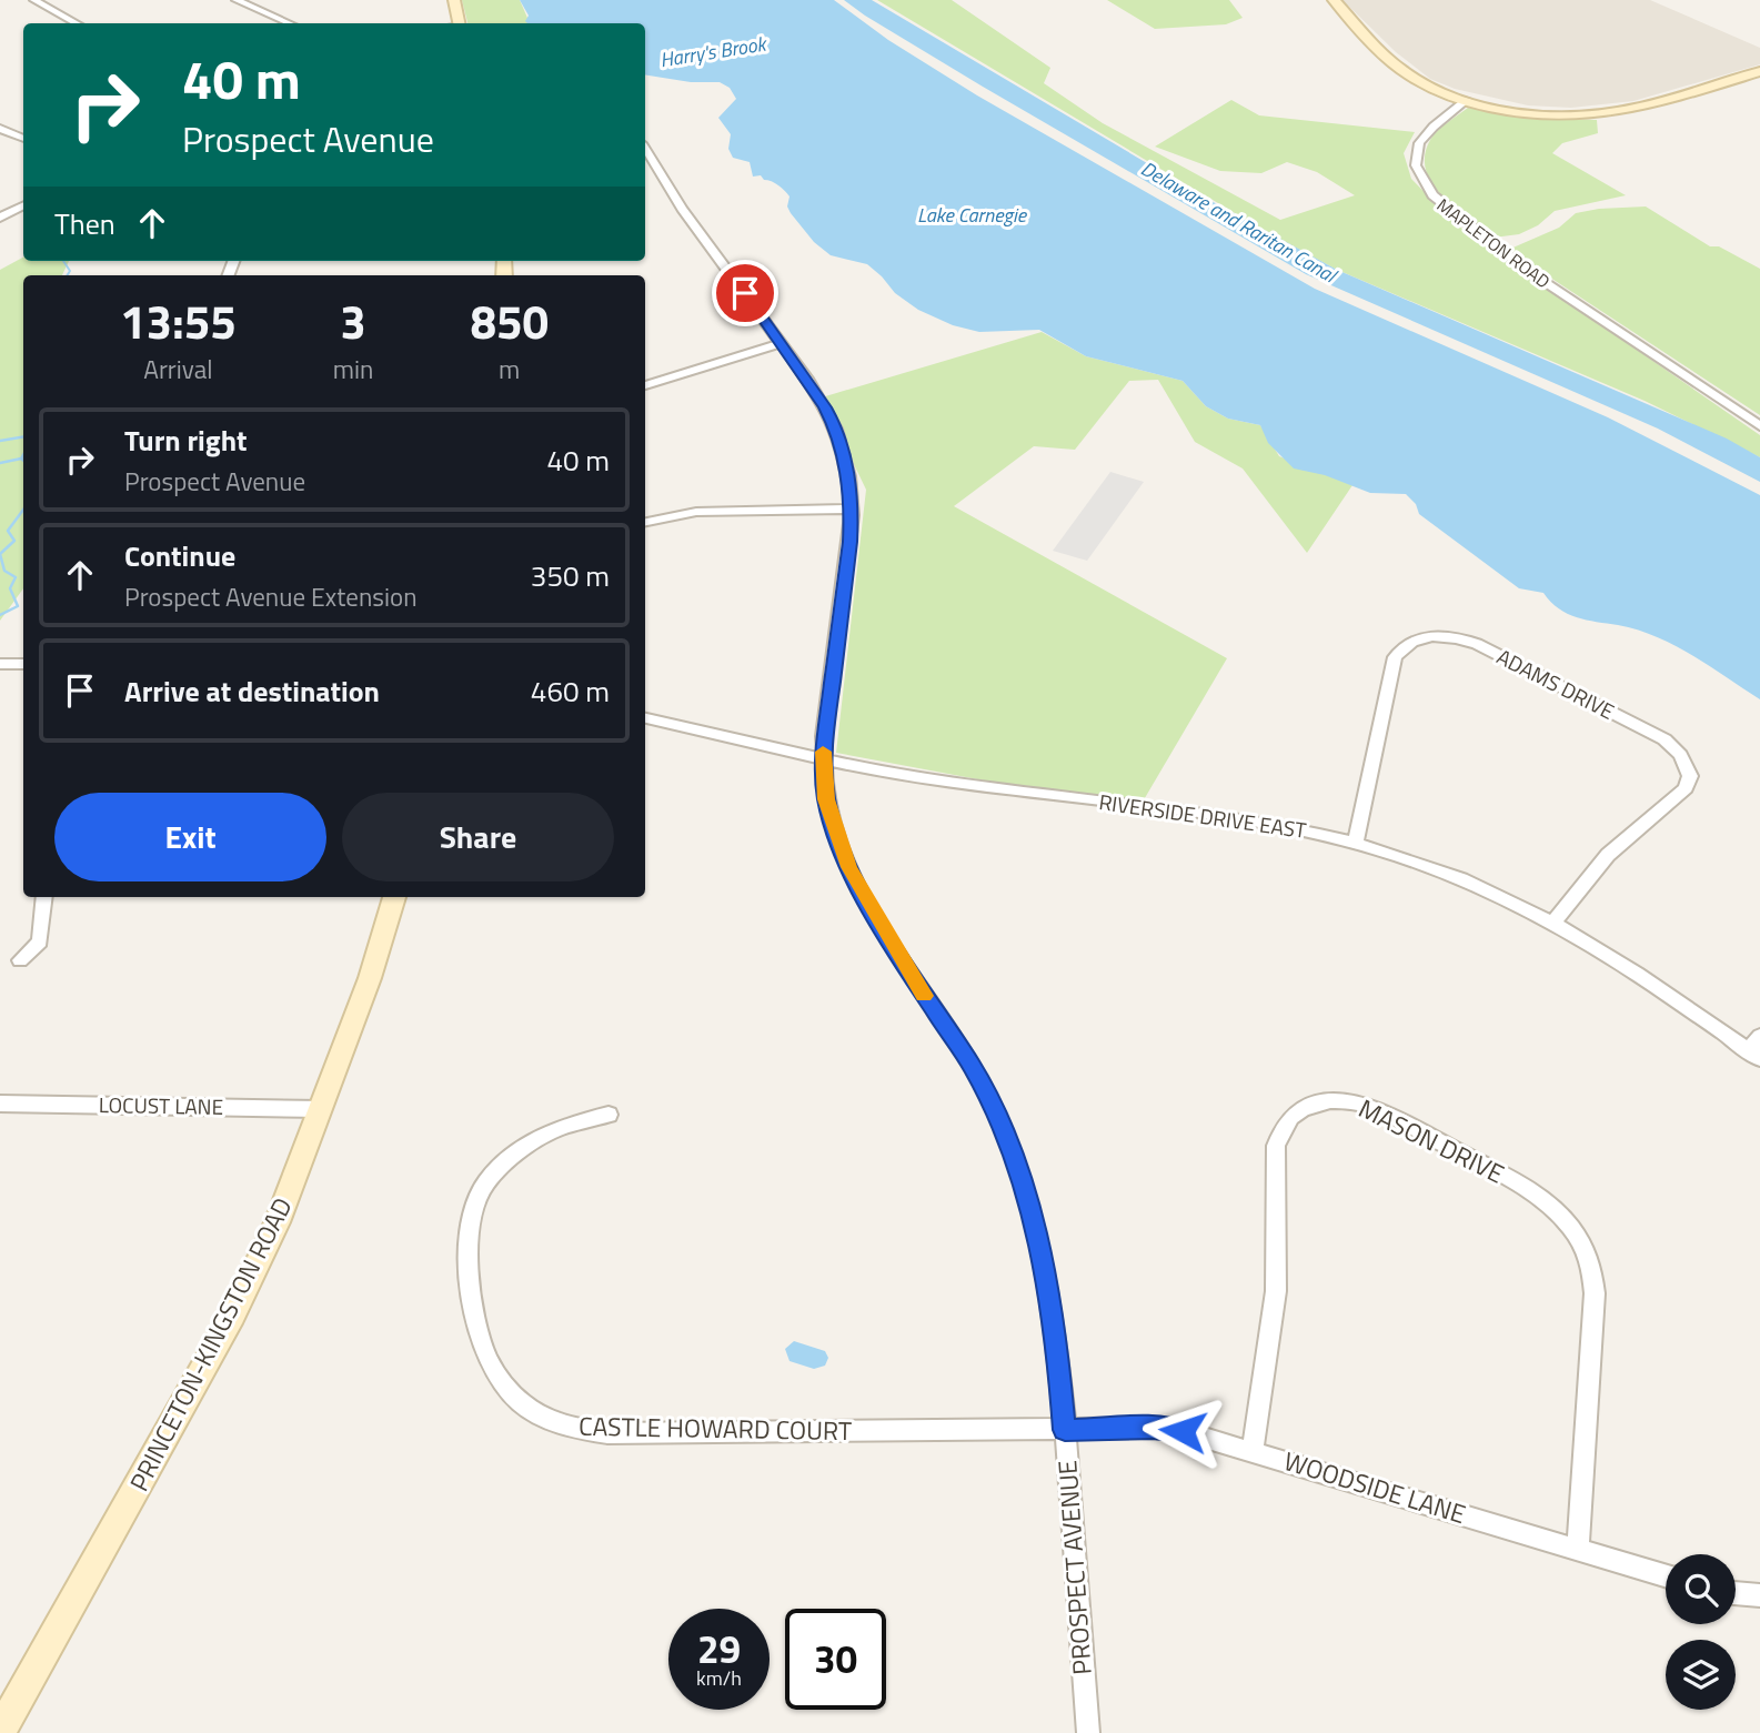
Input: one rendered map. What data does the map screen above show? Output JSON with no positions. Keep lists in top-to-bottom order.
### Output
{
  "streets": {
    "street": [
      "MAPLETON ROAD",
      "ADAMS DRIVE",
      "RIVERSIDE DRIVE EAST",
      "LOCUST LANE",
      "MASON DRIVE",
      "PRINCETON-KINGSTON ROAD",
      "CASTLE HOWARD COURT",
      "WOODSIDE LANE",
      "PROSPECT AVENUE"
    ]
  },
  "crossings": [
    ["ADAMS DRIVE", "RIVERSIDE DRIVE EAST"],
    ["RIVERSIDE DRIVE EAST", "PROSPECT AVENUE"],
    ["LOCUST LANE", "PRINCETON-KINGSTON ROAD"],
    ["MASON DRIVE", "WOODSIDE LANE"],
    ["CASTLE HOWARD COURT", "WOODSIDE LANE"],
    ["CASTLE HOWARD COURT", "PROSPECT AVENUE"],
    ["WOODSIDE LANE", "PROSPECT AVENUE"]
  ],
  "water": ["Harry's Brook", "Lake Carnegie", "Delaware and Raritan Canal"],
  "page": {
    "turn": ["40 m", "Prospect Avenue"],
    "then": "Then",
    "eta": [
      "13:55",
      "Arrival",
      "3",
      "min",
      "850",
      "m"
    ],
    "list": [
      {
        "name": "Turn right",
        "note": "Prospect Avenue",
        "value": "40 m"
      },
      {
        "name": "Continue",
        "note": "Prospect Avenue Extension",
        "value": "350 m"
      },
      {
        "name": "Arrive at destination",
        "value": "460 m"
      }
    ],
    "buttons": ["Exit", "Share"],
    "speed": "29 km/h",
    "limit": "30"
  }
}
